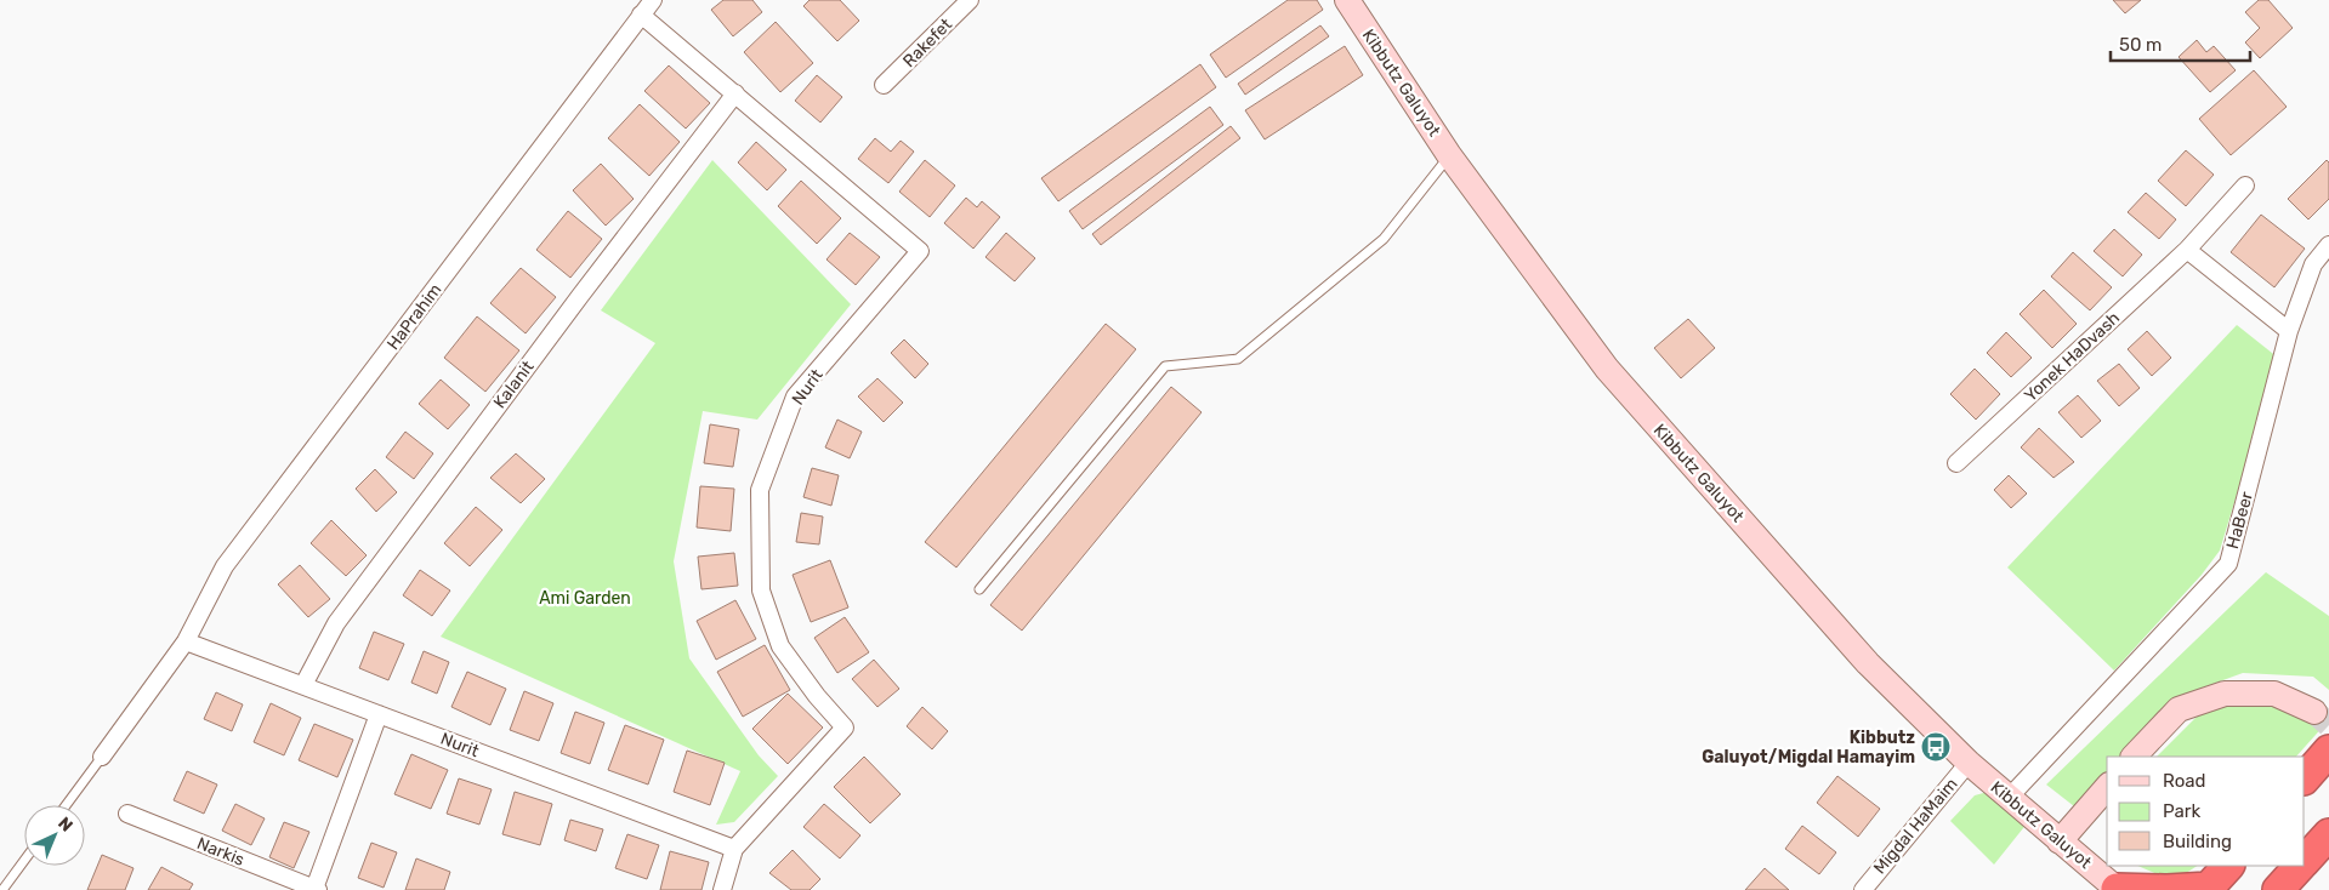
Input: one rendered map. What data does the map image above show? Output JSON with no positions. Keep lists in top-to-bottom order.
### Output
{
  "streets": {
    "street": [
      "Rakefet",
      "Kibbutz Galuyot",
      "HaPrahim",
      "Yonek HaDvash",
      "Kalanit",
      "Nurit",
      "HaBeer",
      "Migdal HaMaim",
      "Narkis"
    ]
  },
  "crossings": [
    ["Kibbutz Galuyot", "HaBeer"],
    ["Kibbutz Galuyot", "Migdal HaMaim"],
    ["HaPrahim", "Nurit"],
    ["Kalanit", "Nurit"],
    ["Nurit", "Narkis"]
  ],
  "parks": ["Ami Garden"],
  "places": {
    "bus stop": ["Kibbutz Galuyot/Migdal Hamayim"]
  },
  "legend": ["Road", "Park", "Building"],
  "scale_bar": "50 m",
  "north": "top right"
}
